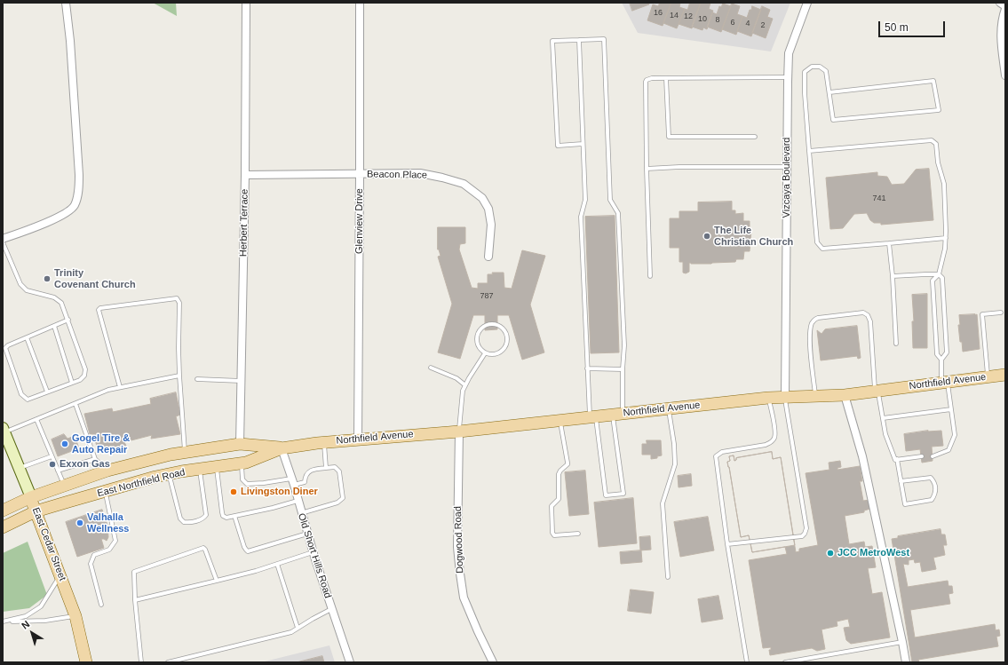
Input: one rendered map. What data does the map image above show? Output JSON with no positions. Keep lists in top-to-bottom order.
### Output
{
  "streets": {
    "main road": ["Northfield Avenue", "East Northfield Road", "East Cedar Street"],
    "street": [
      "Beacon Place",
      "Vizcaya Boulevard",
      "Glenview Drive",
      "Herbert Terrace",
      "Dogwood Road",
      "Old Short Hills Road"
    ]
  },
  "crossings": [
    ["Beacon Place", "Glenview Drive"],
    ["Beacon Place", "Herbert Terrace"],
    ["Vizcaya Boulevard", "Northfield Avenue"],
    ["Glenview Drive", "Northfield Avenue"],
    ["Herbert Terrace", "East Northfield Road"],
    ["Northfield Avenue", "East Northfield Road"],
    ["Northfield Avenue", "Dogwood Road"],
    ["East Northfield Road", "East Cedar Street"],
    ["East Northfield Road", "Old Short Hills Road"]
  ],
  "places": [
    "The Life Christian Church",
    "Trinity Covenant Church",
    "Gogel Tire & Auto Repair",
    "Exxon Gas",
    "Livingston Diner",
    "Valhalla Wellness",
    "JCC MetroWest"
  ],
  "house_numbers": [
    "16",
    "14",
    "12",
    "10",
    "8",
    "6",
    "4",
    "2",
    "741",
    "787"
  ],
  "scale_bar": "50 m",
  "north": "top left"
}
